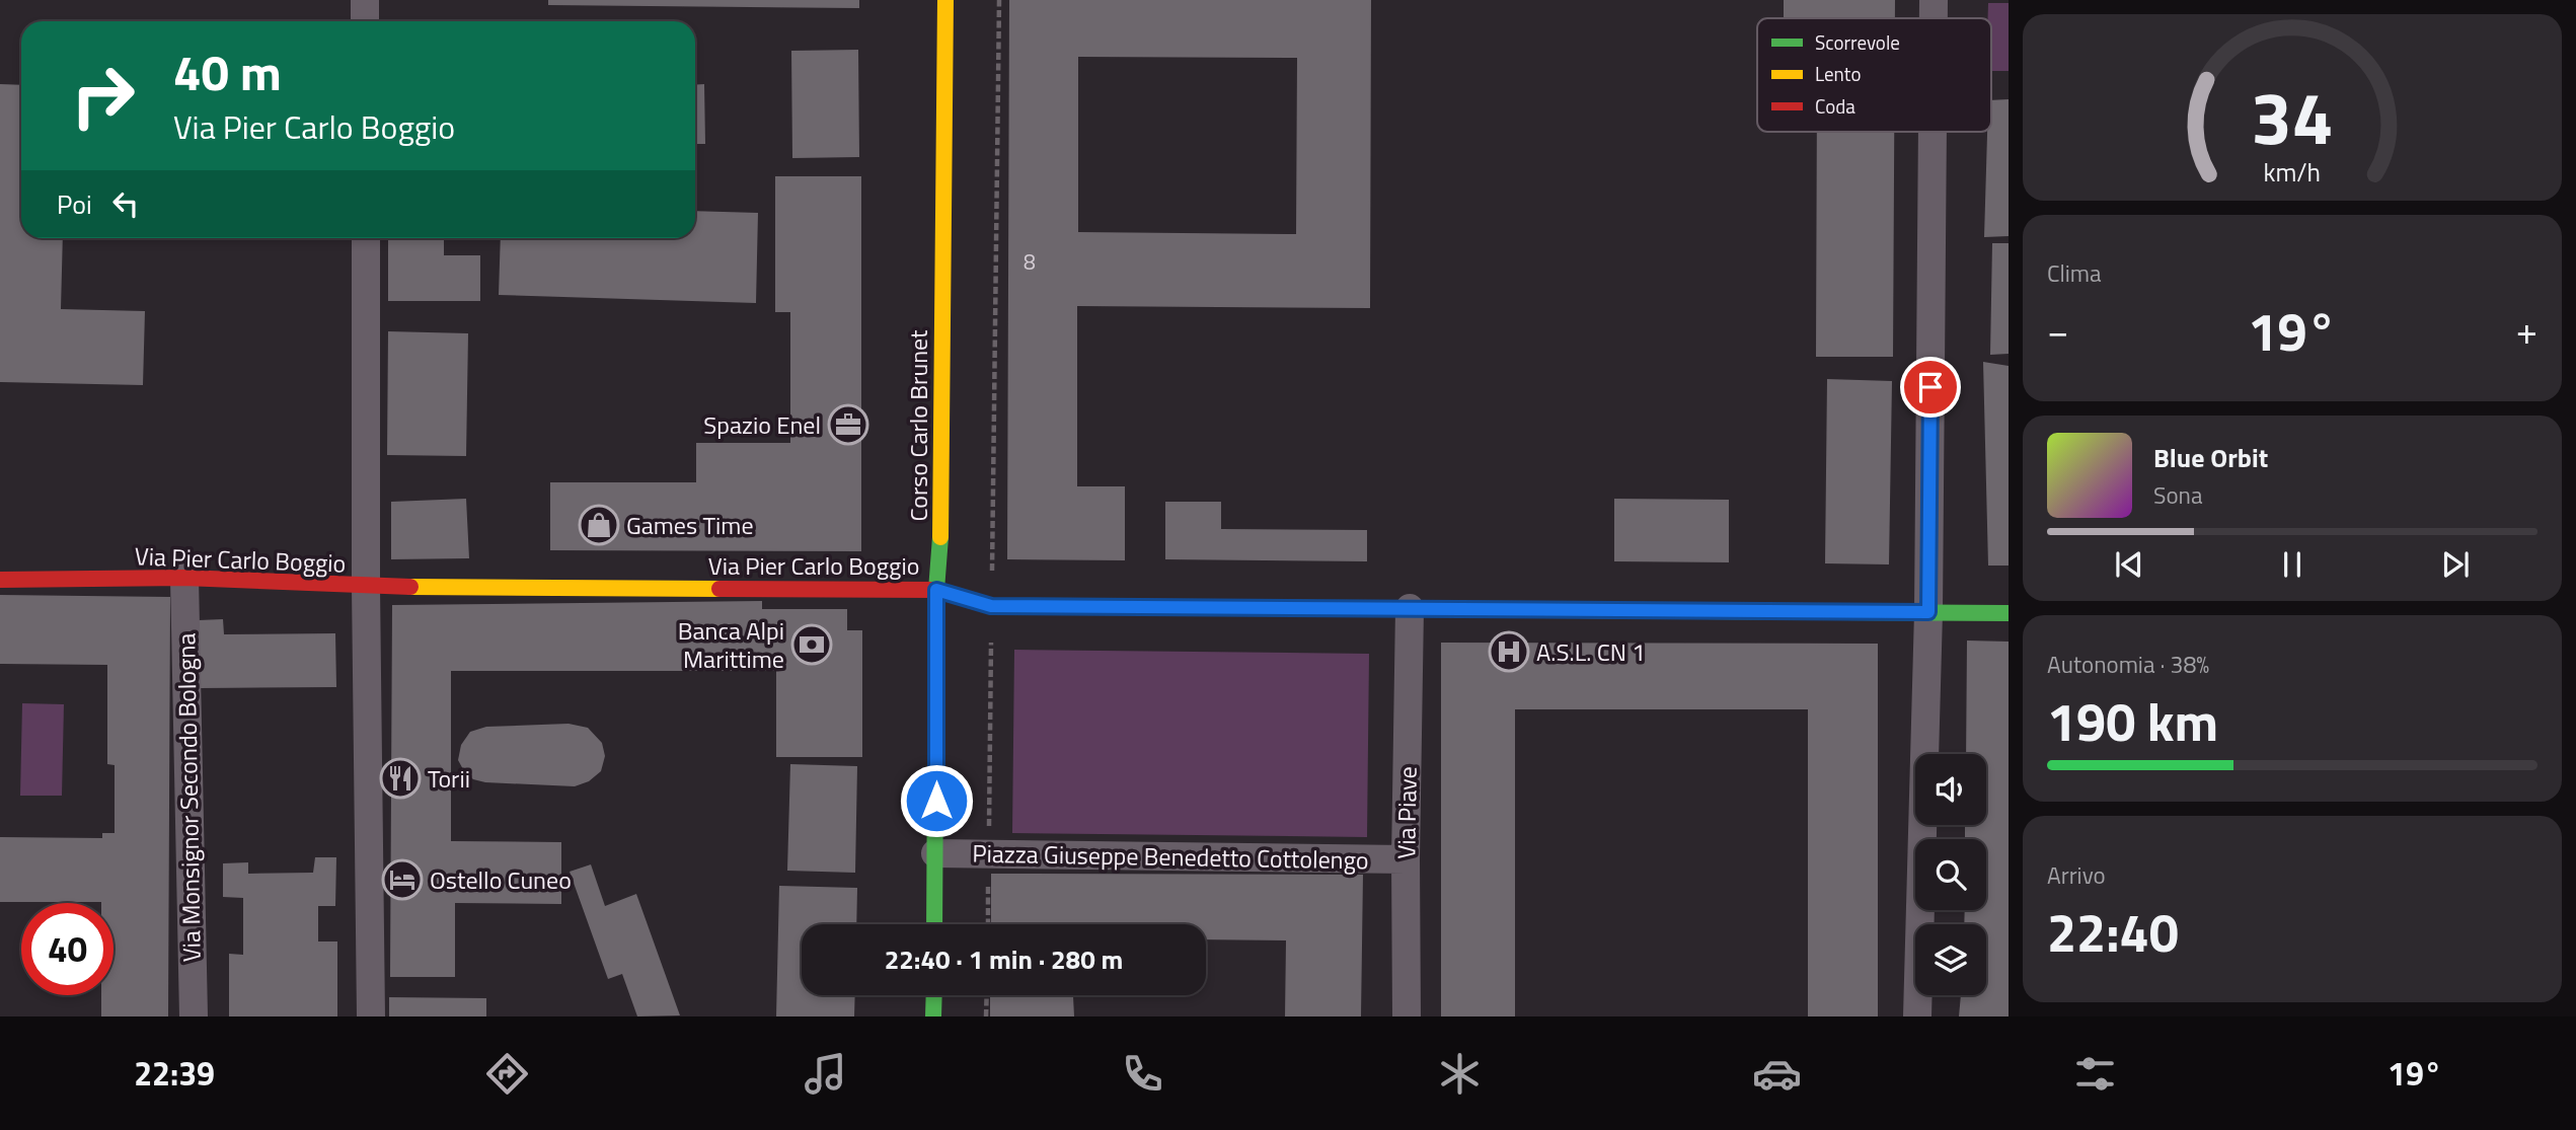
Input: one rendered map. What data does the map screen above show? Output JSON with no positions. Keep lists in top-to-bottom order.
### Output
{
  "streets": {
    "street": [
      "Corso Carlo Brunet",
      "Via Pier Carlo Boggio",
      "Via Monsignor Secondo Bologna",
      "Via Piave",
      "Piazza Giuseppe Benedetto Cottolengo"
    ]
  },
  "crossings": [
    ["Corso Carlo Brunet", "Via Pier Carlo Boggio"],
    ["Corso Carlo Brunet", "Piazza Giuseppe Benedetto Cottolengo"],
    ["Via Pier Carlo Boggio", "Via Monsignor Secondo Bologna"],
    ["Via Pier Carlo Boggio", "Via Piave"],
    ["Via Piave", "Piazza Giuseppe Benedetto Cottolengo"]
  ],
  "places": {
    "office": ["Spazio Enel"],
    "shop": ["Games Time"],
    "bank": ["Banca Alpi Marittime"],
    "hospital": ["A.S.L. CN 1"],
    "restaurant": ["Torii"],
    "hotel": ["Ostello Cuneo"]
  },
  "house_numbers": ["8"],
  "legend": ["Scorrevole", "Lento", "Coda"],
  "page": {
    "turn": ["40 m", "Via Pier Carlo Boggio"],
    "then": "Poi",
    "tile": [
      "Clima",
      ["Autonomia · 38%", "190 km"],
      ["Arrivo", "22:40"]
    ],
    "heat": ["−", "19°", "+"],
    "song": ["Blue Orbit", "Sona"],
    "limit": "40",
    "trip": "22:40 · 1 min · 280 m",
    "tabs": ["22:39", "19°"],
    "gauge": ["34", "km/h"]
  }
}
